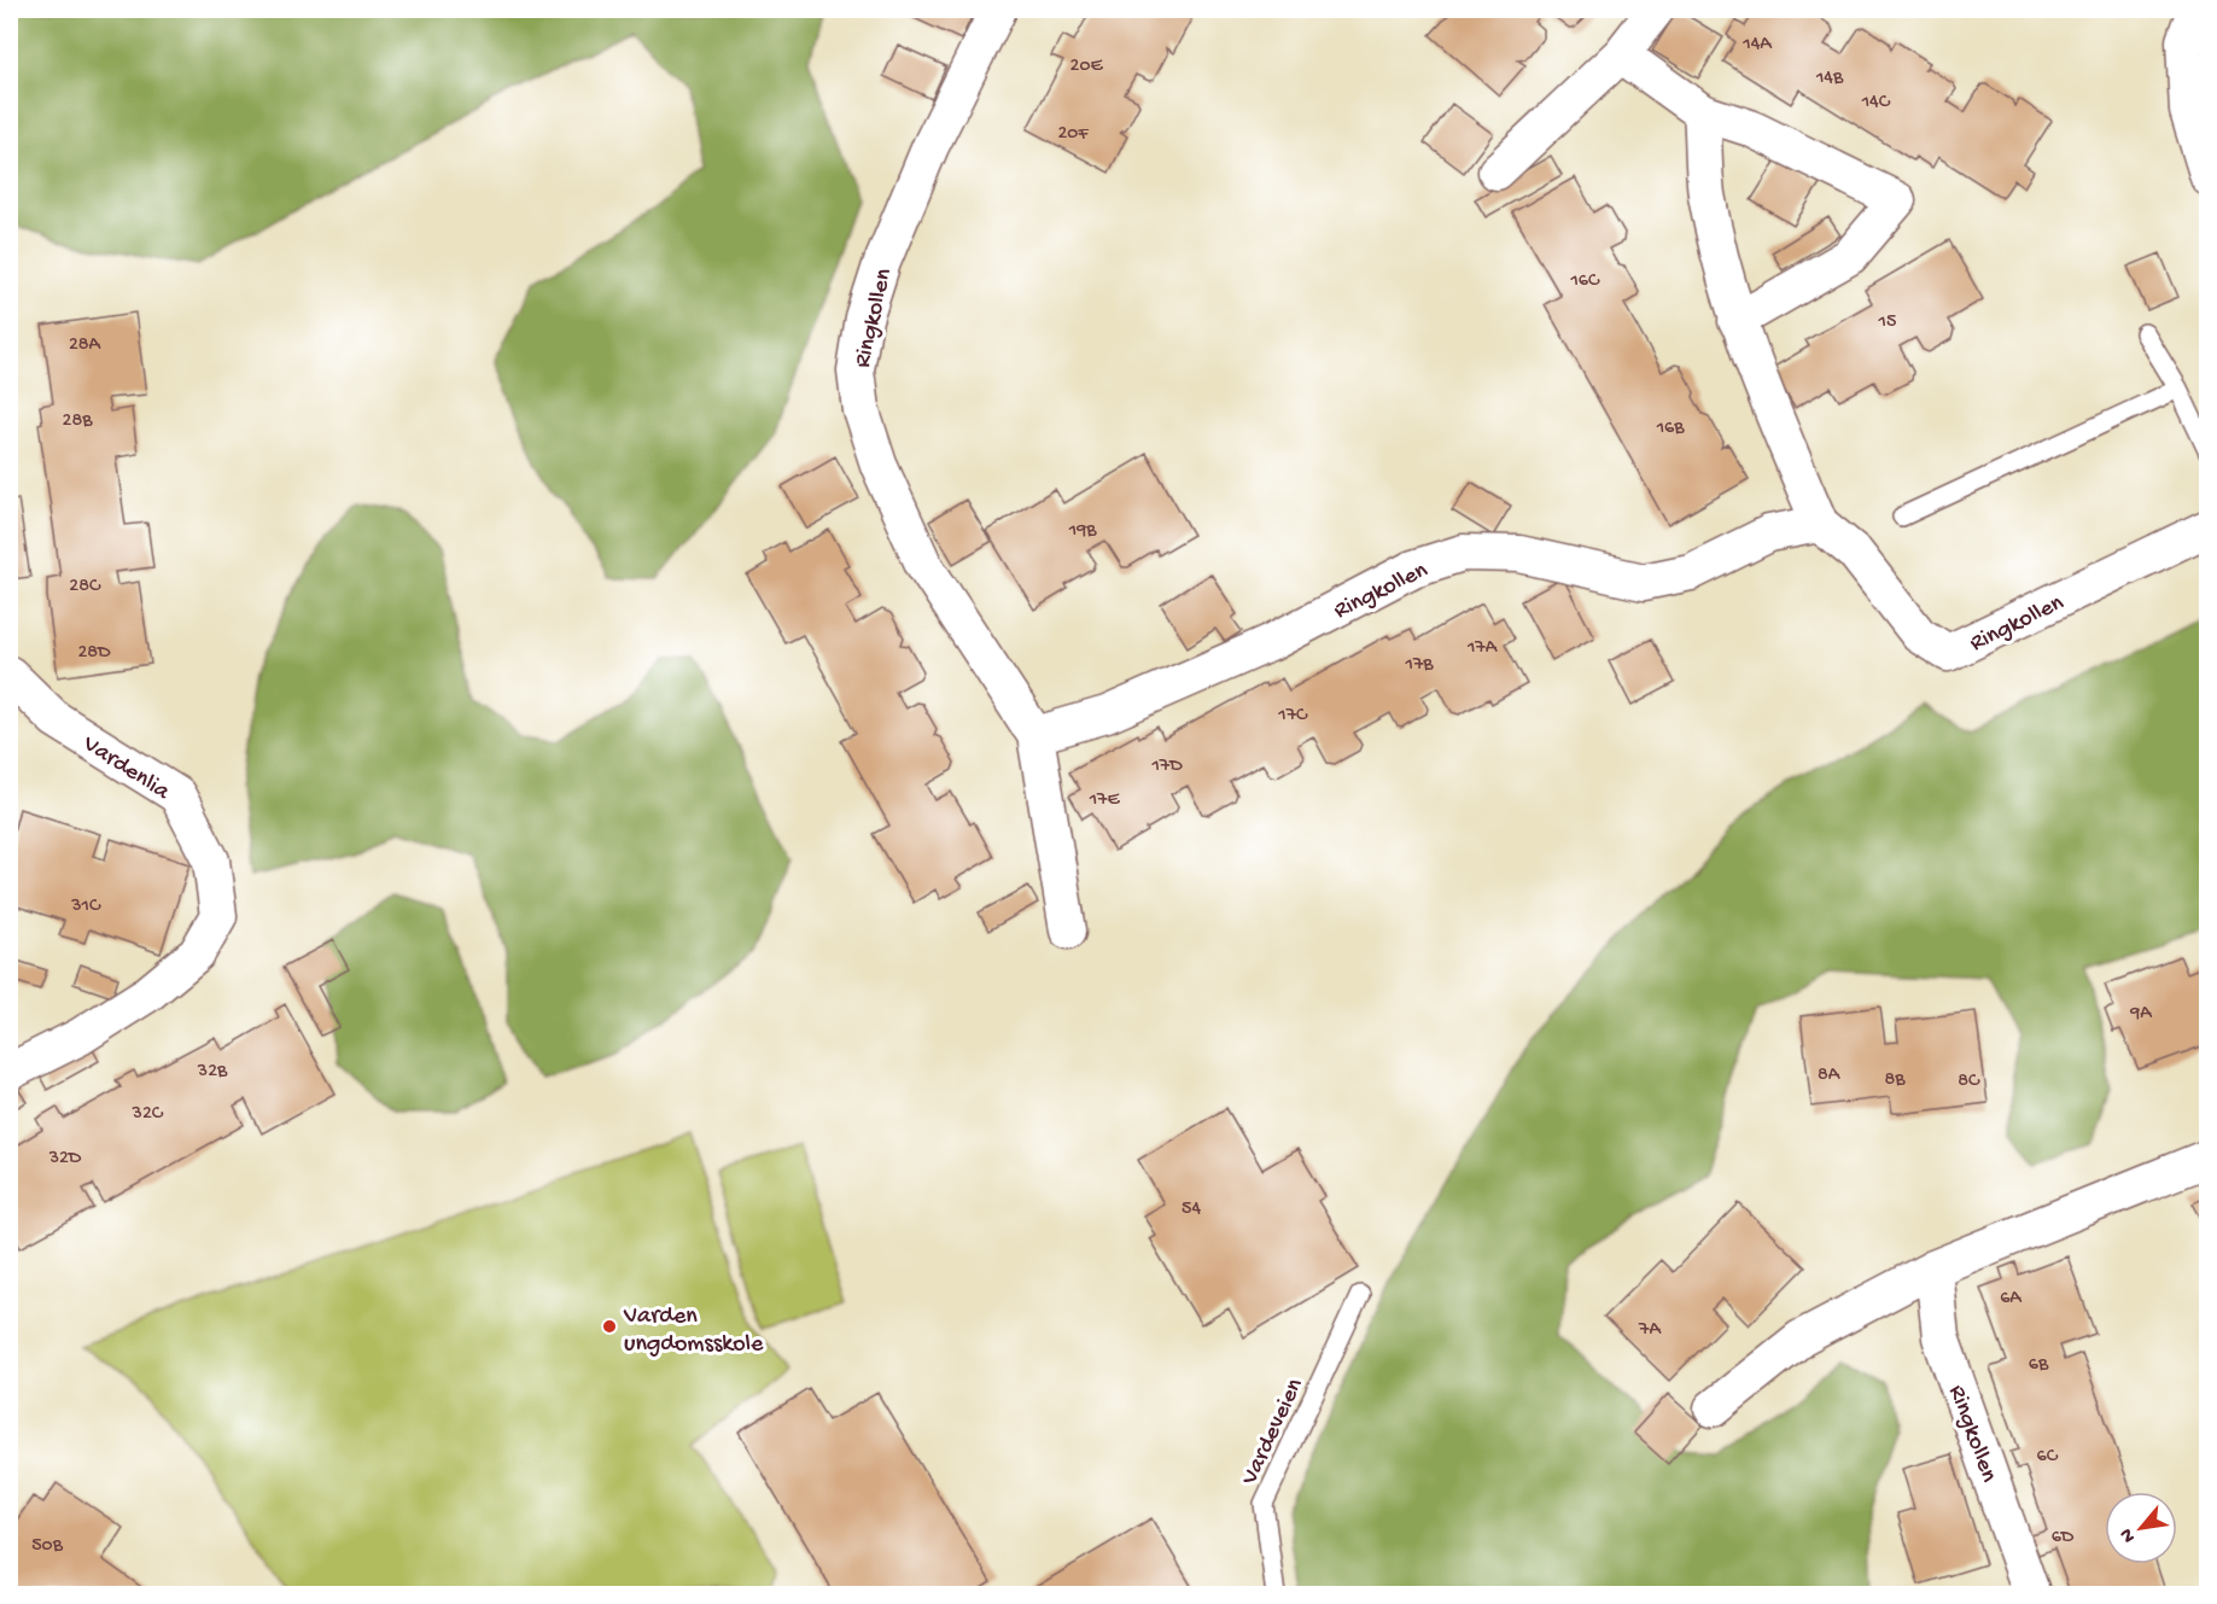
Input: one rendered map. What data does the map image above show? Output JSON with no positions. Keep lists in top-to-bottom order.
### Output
{
  "streets": {
    "street": ["Ringkollen", "Vardenlia"],
    "lane": ["Vardeveien"]
  },
  "places": ["Varden ungdomsskole"],
  "house_numbers": [
    "14A",
    "20E",
    "14B",
    "14C",
    "20F",
    "16C",
    "15",
    "28A",
    "28B",
    "16B",
    "19B",
    "28C",
    "17A",
    "28D",
    "17B",
    "17C",
    "17D",
    "17E",
    "31C",
    "9A",
    "32B",
    "8A",
    "8B",
    "8C",
    "32C",
    "32D",
    "54",
    "6A",
    "7A",
    "6B",
    "6C",
    "6D",
    "50B"
  ],
  "north": "bottom left"
}
